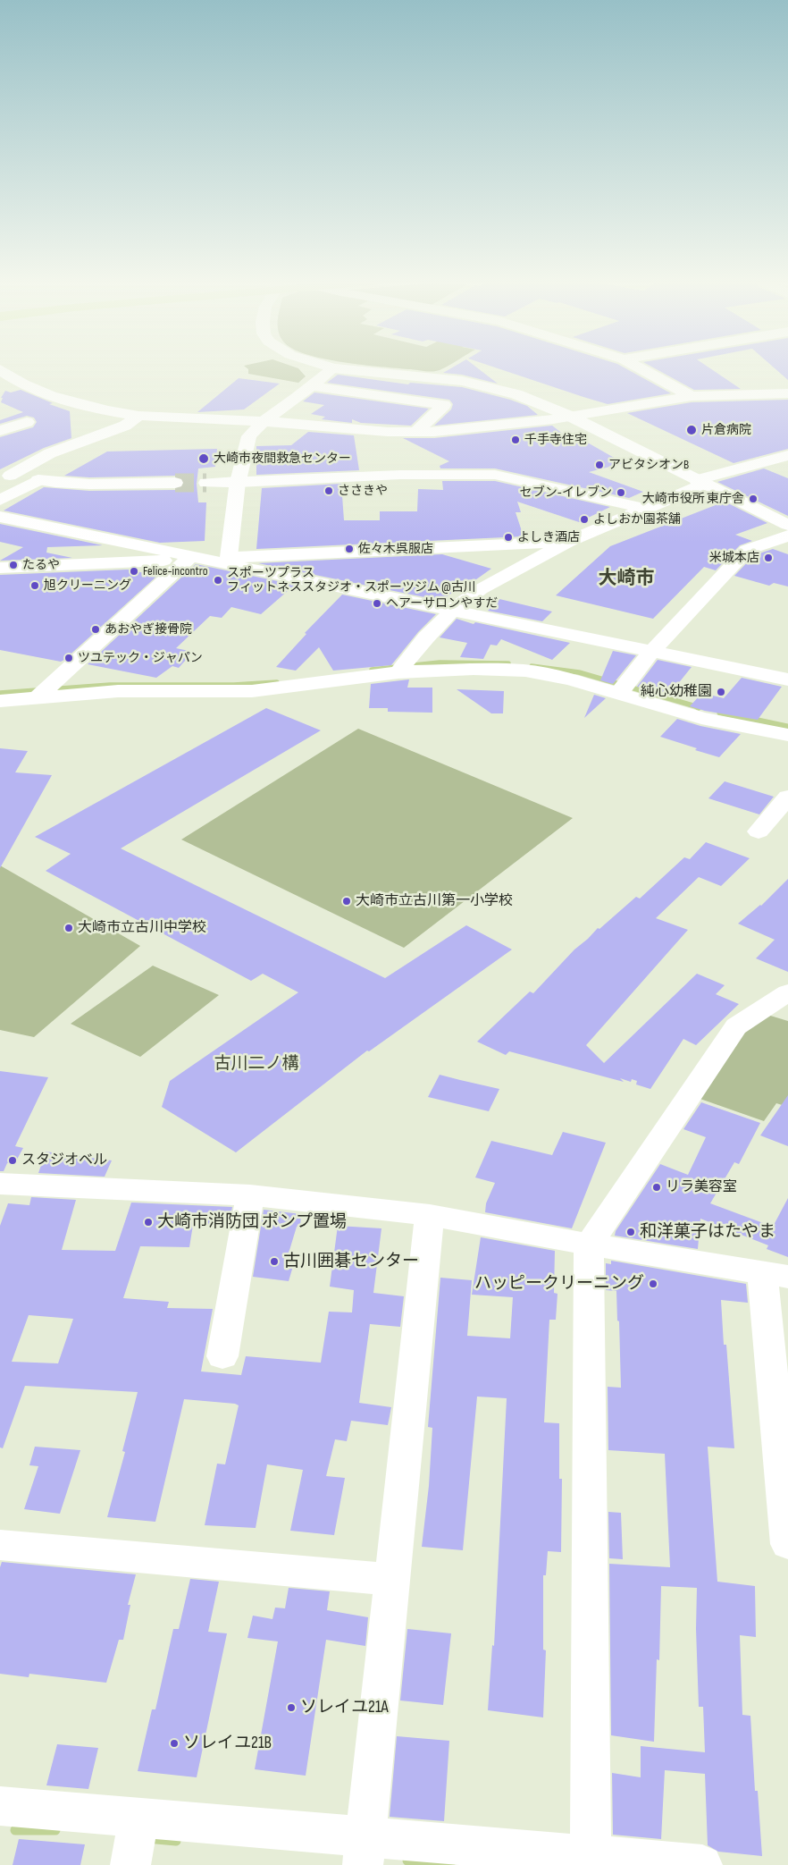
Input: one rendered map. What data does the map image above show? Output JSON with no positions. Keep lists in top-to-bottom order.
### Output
{
  "districts": ["大崎市", "古川二ノ構"],
  "places": [
    "片倉病院",
    "千手寺住宅",
    "大崎市夜間救急センター",
    "アビタシオンB",
    "ささきや",
    "セブン-イレブン",
    "大崎市役所 東庁舎",
    "よしおか園茶舗",
    "よしき酒店",
    "佐々木呉服店",
    "米城本店",
    "たるや",
    "Felice-incontro",
    "スポーツプラス フィットネススタジオ・スポーツジム @古川",
    "旭クリーニング",
    "ヘアーサロンやすだ",
    "あおやぎ接骨院",
    "ツユテック・ジャパン",
    "純心幼稚園",
    "大崎市立古川第一小学校",
    "大崎市立古川中学校",
    "スタジオベル",
    "リラ美容室",
    "大崎市消防団 ポンプ置場",
    "和洋菓子はたやま",
    "古川囲碁センター",
    "ハッピークリーニング",
    "ソレイユ21A",
    "ソレイユ21B"
  ]
}
